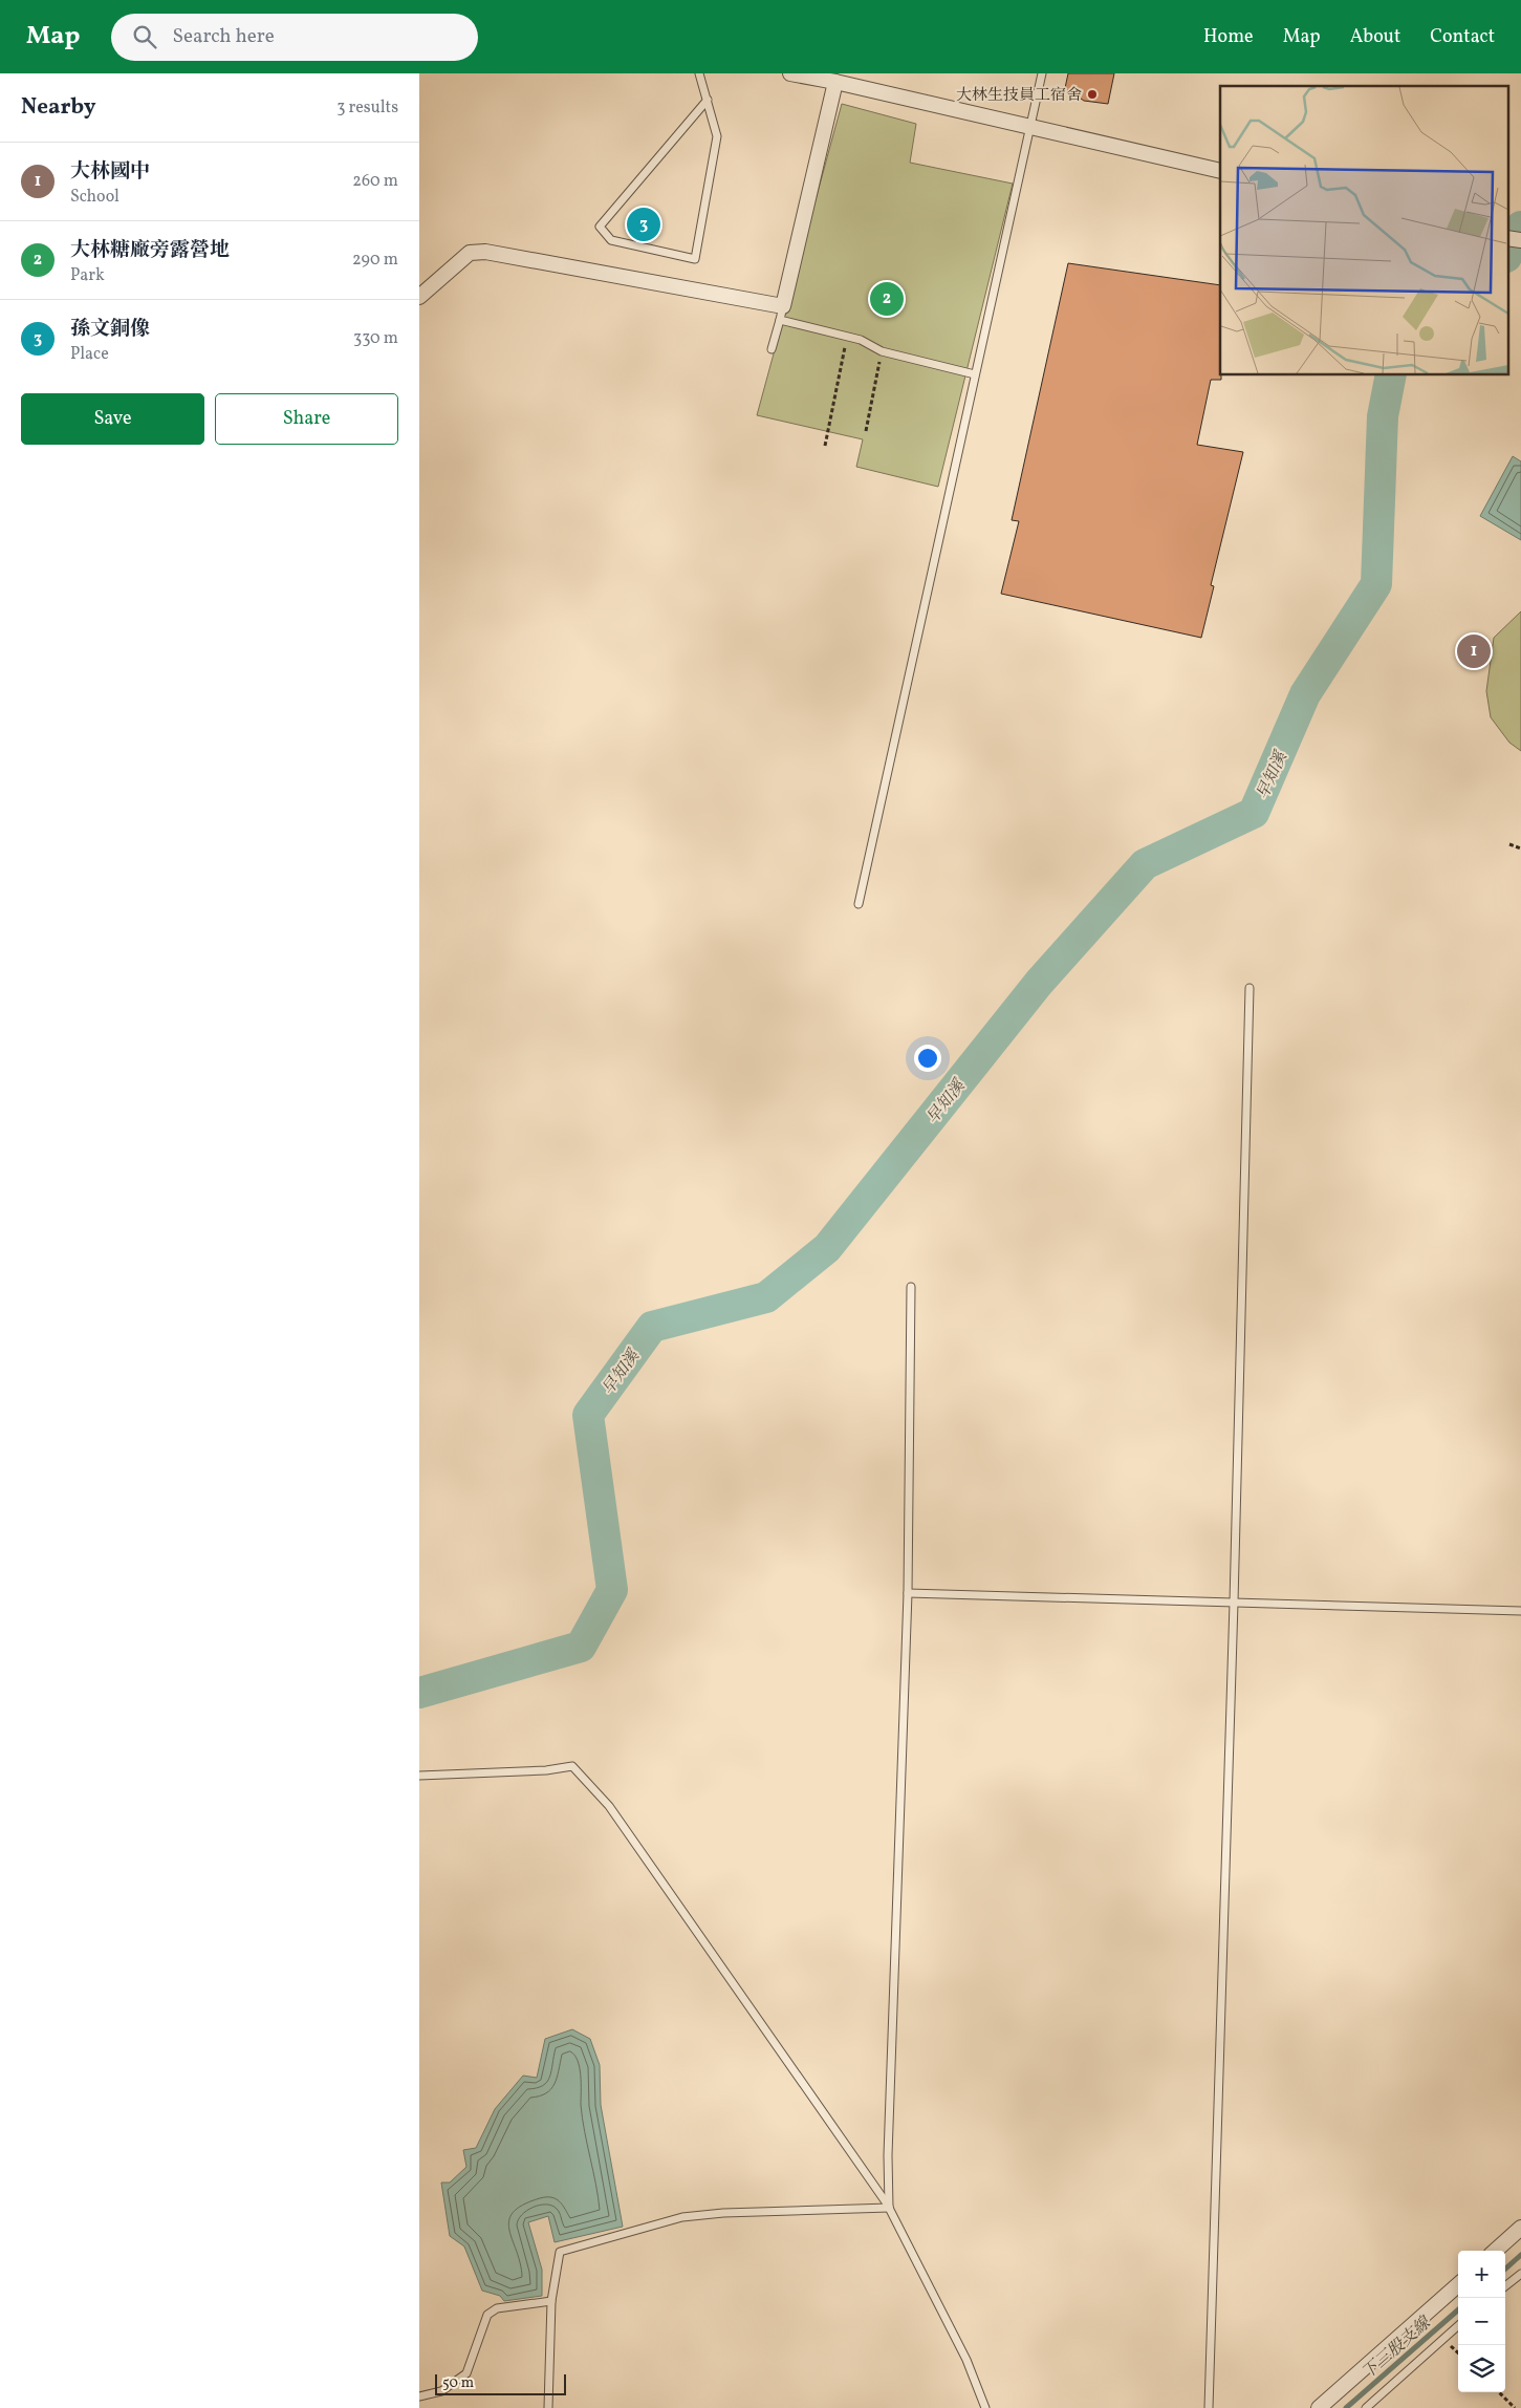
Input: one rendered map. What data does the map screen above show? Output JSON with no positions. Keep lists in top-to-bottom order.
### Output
{
  "water": ["早知溪", "下三股支線"],
  "places": ["大林生技員工宿舍"],
  "scale_bar": "50 m",
  "page": {
    "header": "Map",
    "search": "Search here",
    "nav": [
      "Home",
      "Map",
      "About",
      "Contact"
    ],
    "heading": ["Nearby", "3 results"],
    "list": [
      {
        "mark": "1",
        "name": "大林國中",
        "note": "School",
        "value": "260 m"
      },
      {
        "mark": "2",
        "name": "大林糖廠旁露營地",
        "note": "Park",
        "value": "290 m"
      },
      {
        "mark": "3",
        "name": "孫文銅像",
        "note": "Place",
        "value": "330 m"
      }
    ],
    "pins": ["3", "2", "1"],
    "buttons": ["Save", "Share"],
    "map_buttons": ["+", "−"],
    "scale": "50 m"
  }
}
